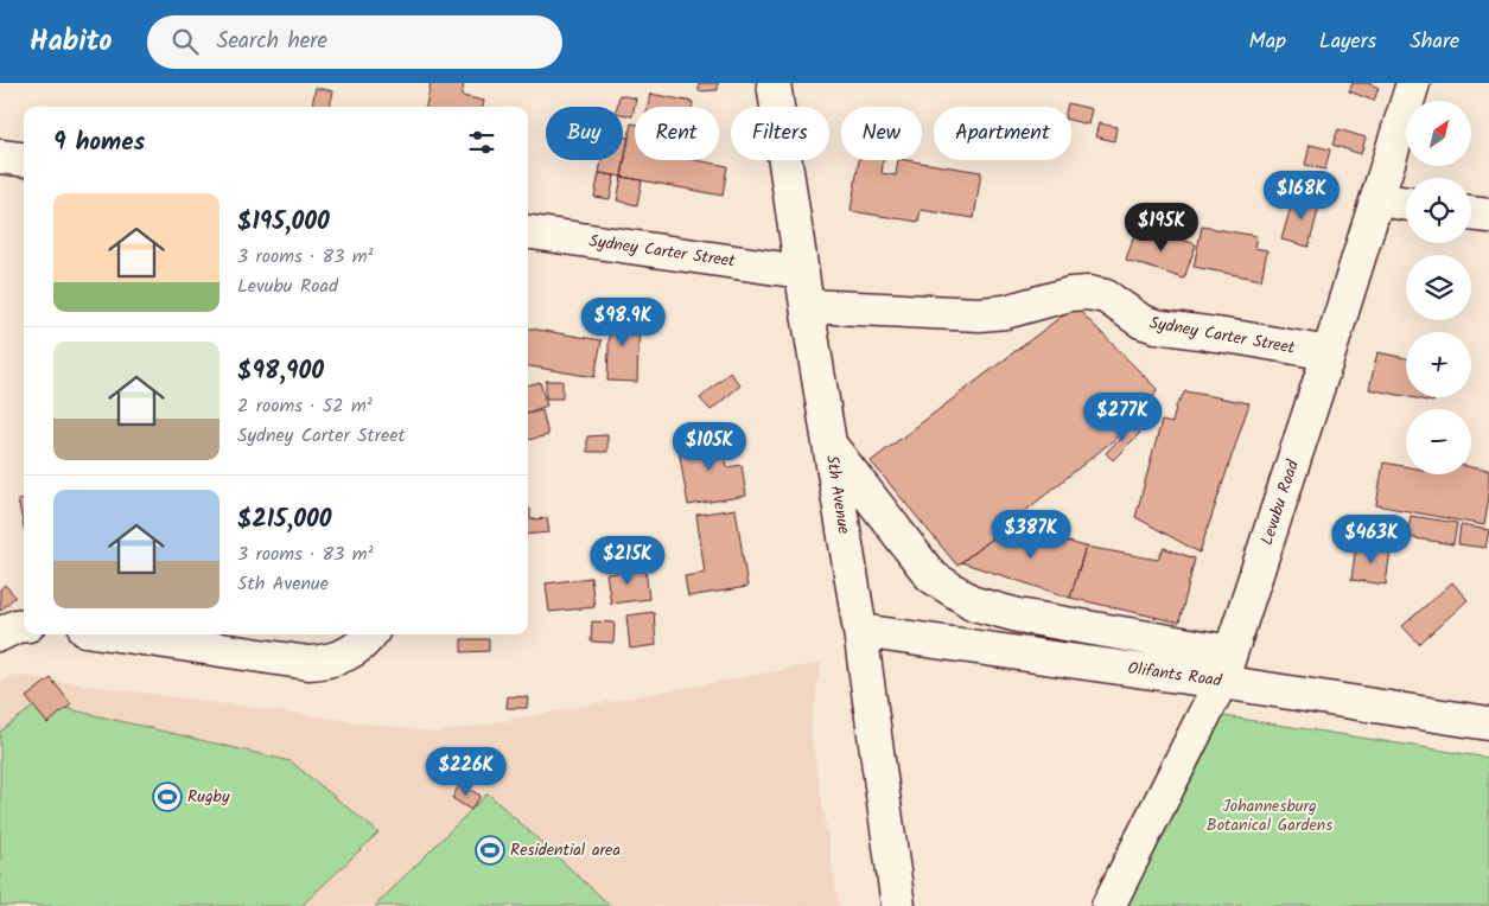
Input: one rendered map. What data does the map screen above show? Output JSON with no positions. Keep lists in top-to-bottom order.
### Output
{
  "streets": {
    "street": [
      "Sydney Carter Street",
      "5th Avenue",
      "Levubu Road",
      "Olifants Road"
    ]
  },
  "crossings": [
    ["Sydney Carter Street", "5th Avenue"],
    ["Sydney Carter Street", "Levubu Road"],
    ["5th Avenue", "Olifants Road"],
    ["Levubu Road", "Olifants Road"]
  ],
  "parks": ["Johannesburg Botanical Gardens"],
  "places": {
    "sports": ["Rugby", "Residential area"]
  },
  "north": "top right",
  "page": {
    "header": "Habito",
    "search": "Search here",
    "nav": ["Map", "Layers", "Share"],
    "map_buttons": ["+", "−"],
    "chip": [
      "Buy",
      "Rent",
      "Filters",
      "New",
      "Apartment"
    ],
    "heading": "9 homes",
    "price": [
      "$168K",
      "$195K",
      "$98.9K",
      "$277K",
      "$105K",
      "$387K",
      "$463K",
      "$215K",
      "$226K"
    ],
    "list": [
      {
        "name": "$195,000",
        "note": "3 rooms · 83 m² · Levubu Road"
      },
      {
        "name": "$98,900",
        "note": "2 rooms · 52 m² · Sydney Carter Street"
      },
      {
        "name": "$215,000",
        "note": "3 rooms · 83 m² · 5th Avenue"
      }
    ]
  }
}
